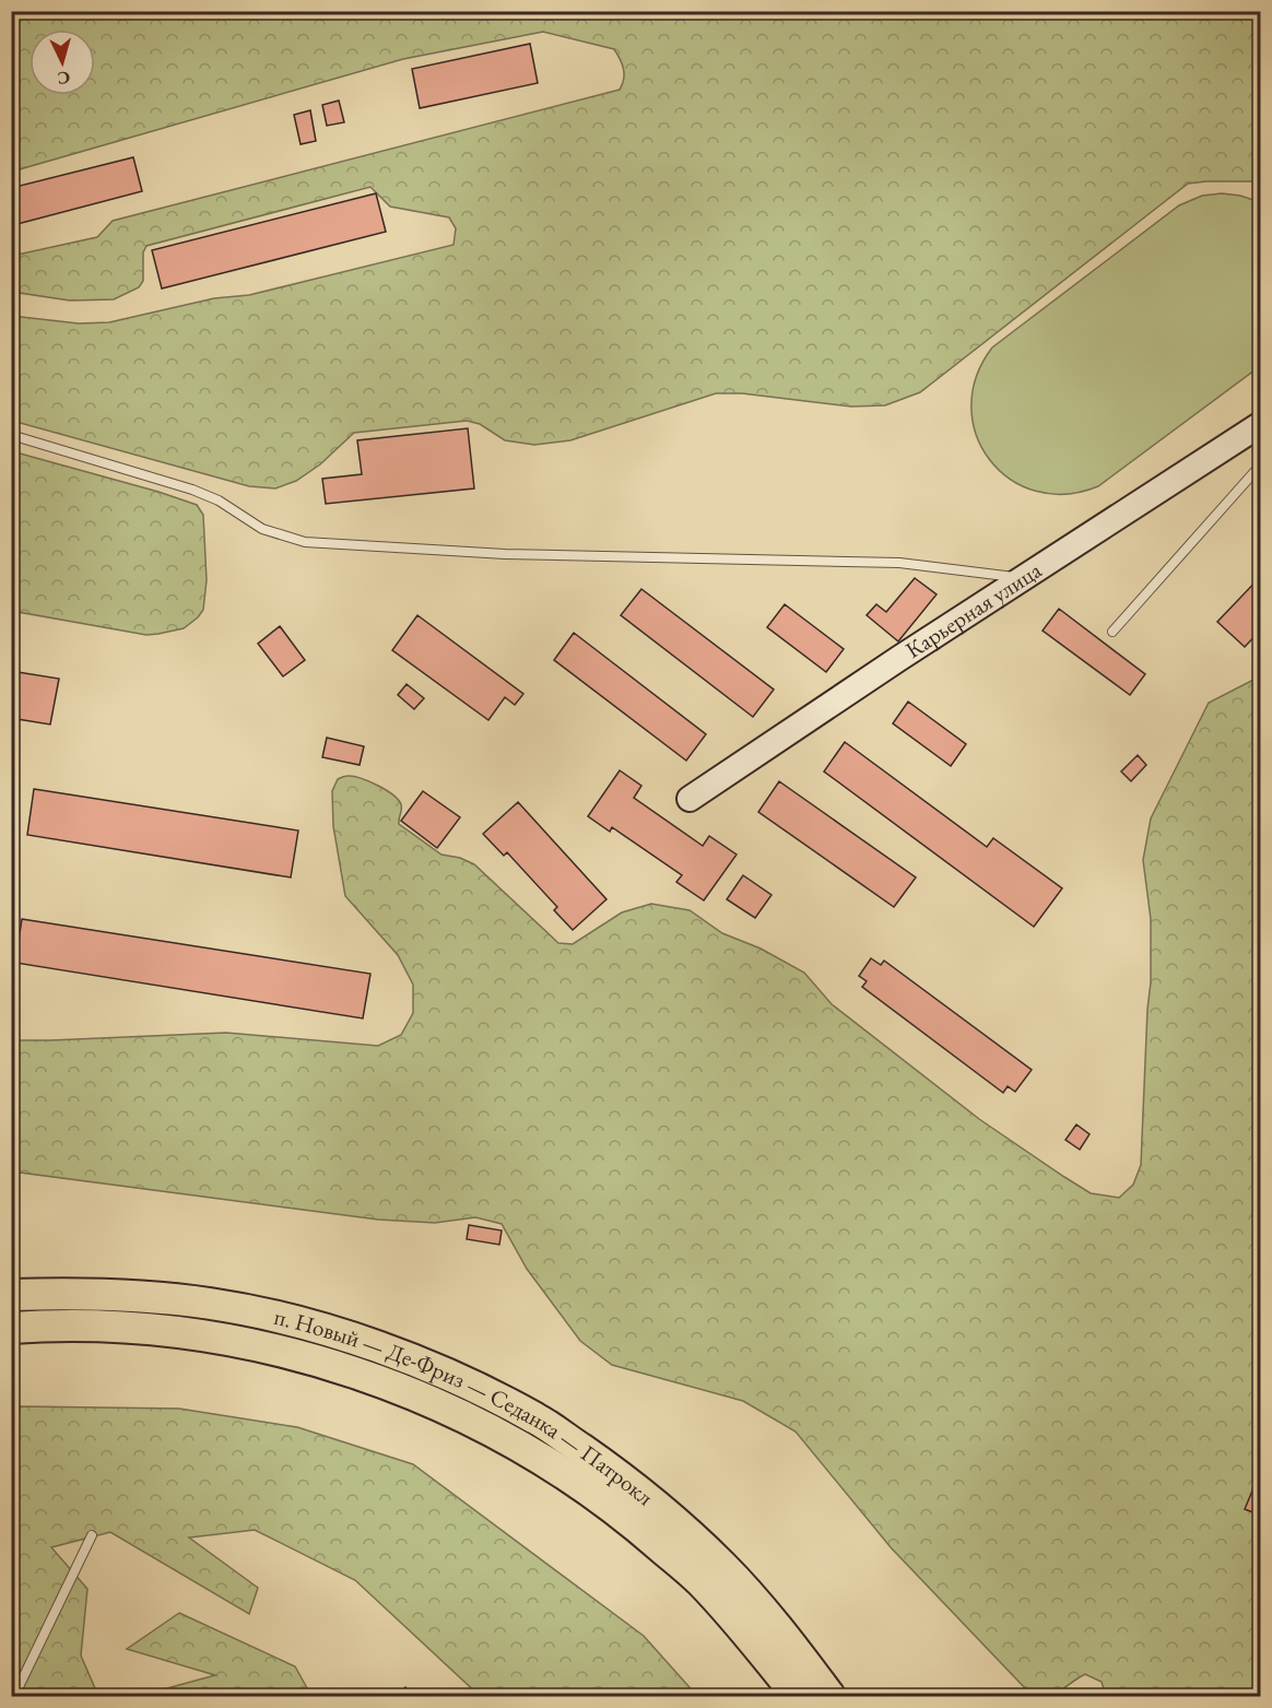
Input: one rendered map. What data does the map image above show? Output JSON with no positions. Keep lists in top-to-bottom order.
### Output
{
  "streets": {
    "highway": ["п. Новый — Де-Фриз — Седанка — Патрокл"],
    "street": ["Карьерная улица"]
  },
  "north": "bottom"
}
